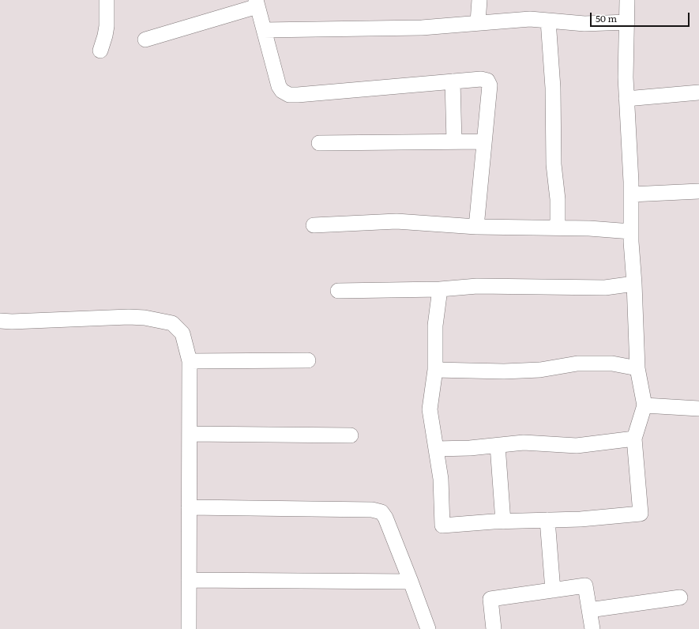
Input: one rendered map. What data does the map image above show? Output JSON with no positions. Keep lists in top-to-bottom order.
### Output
{
  "scale_bar": "50 m"
}
